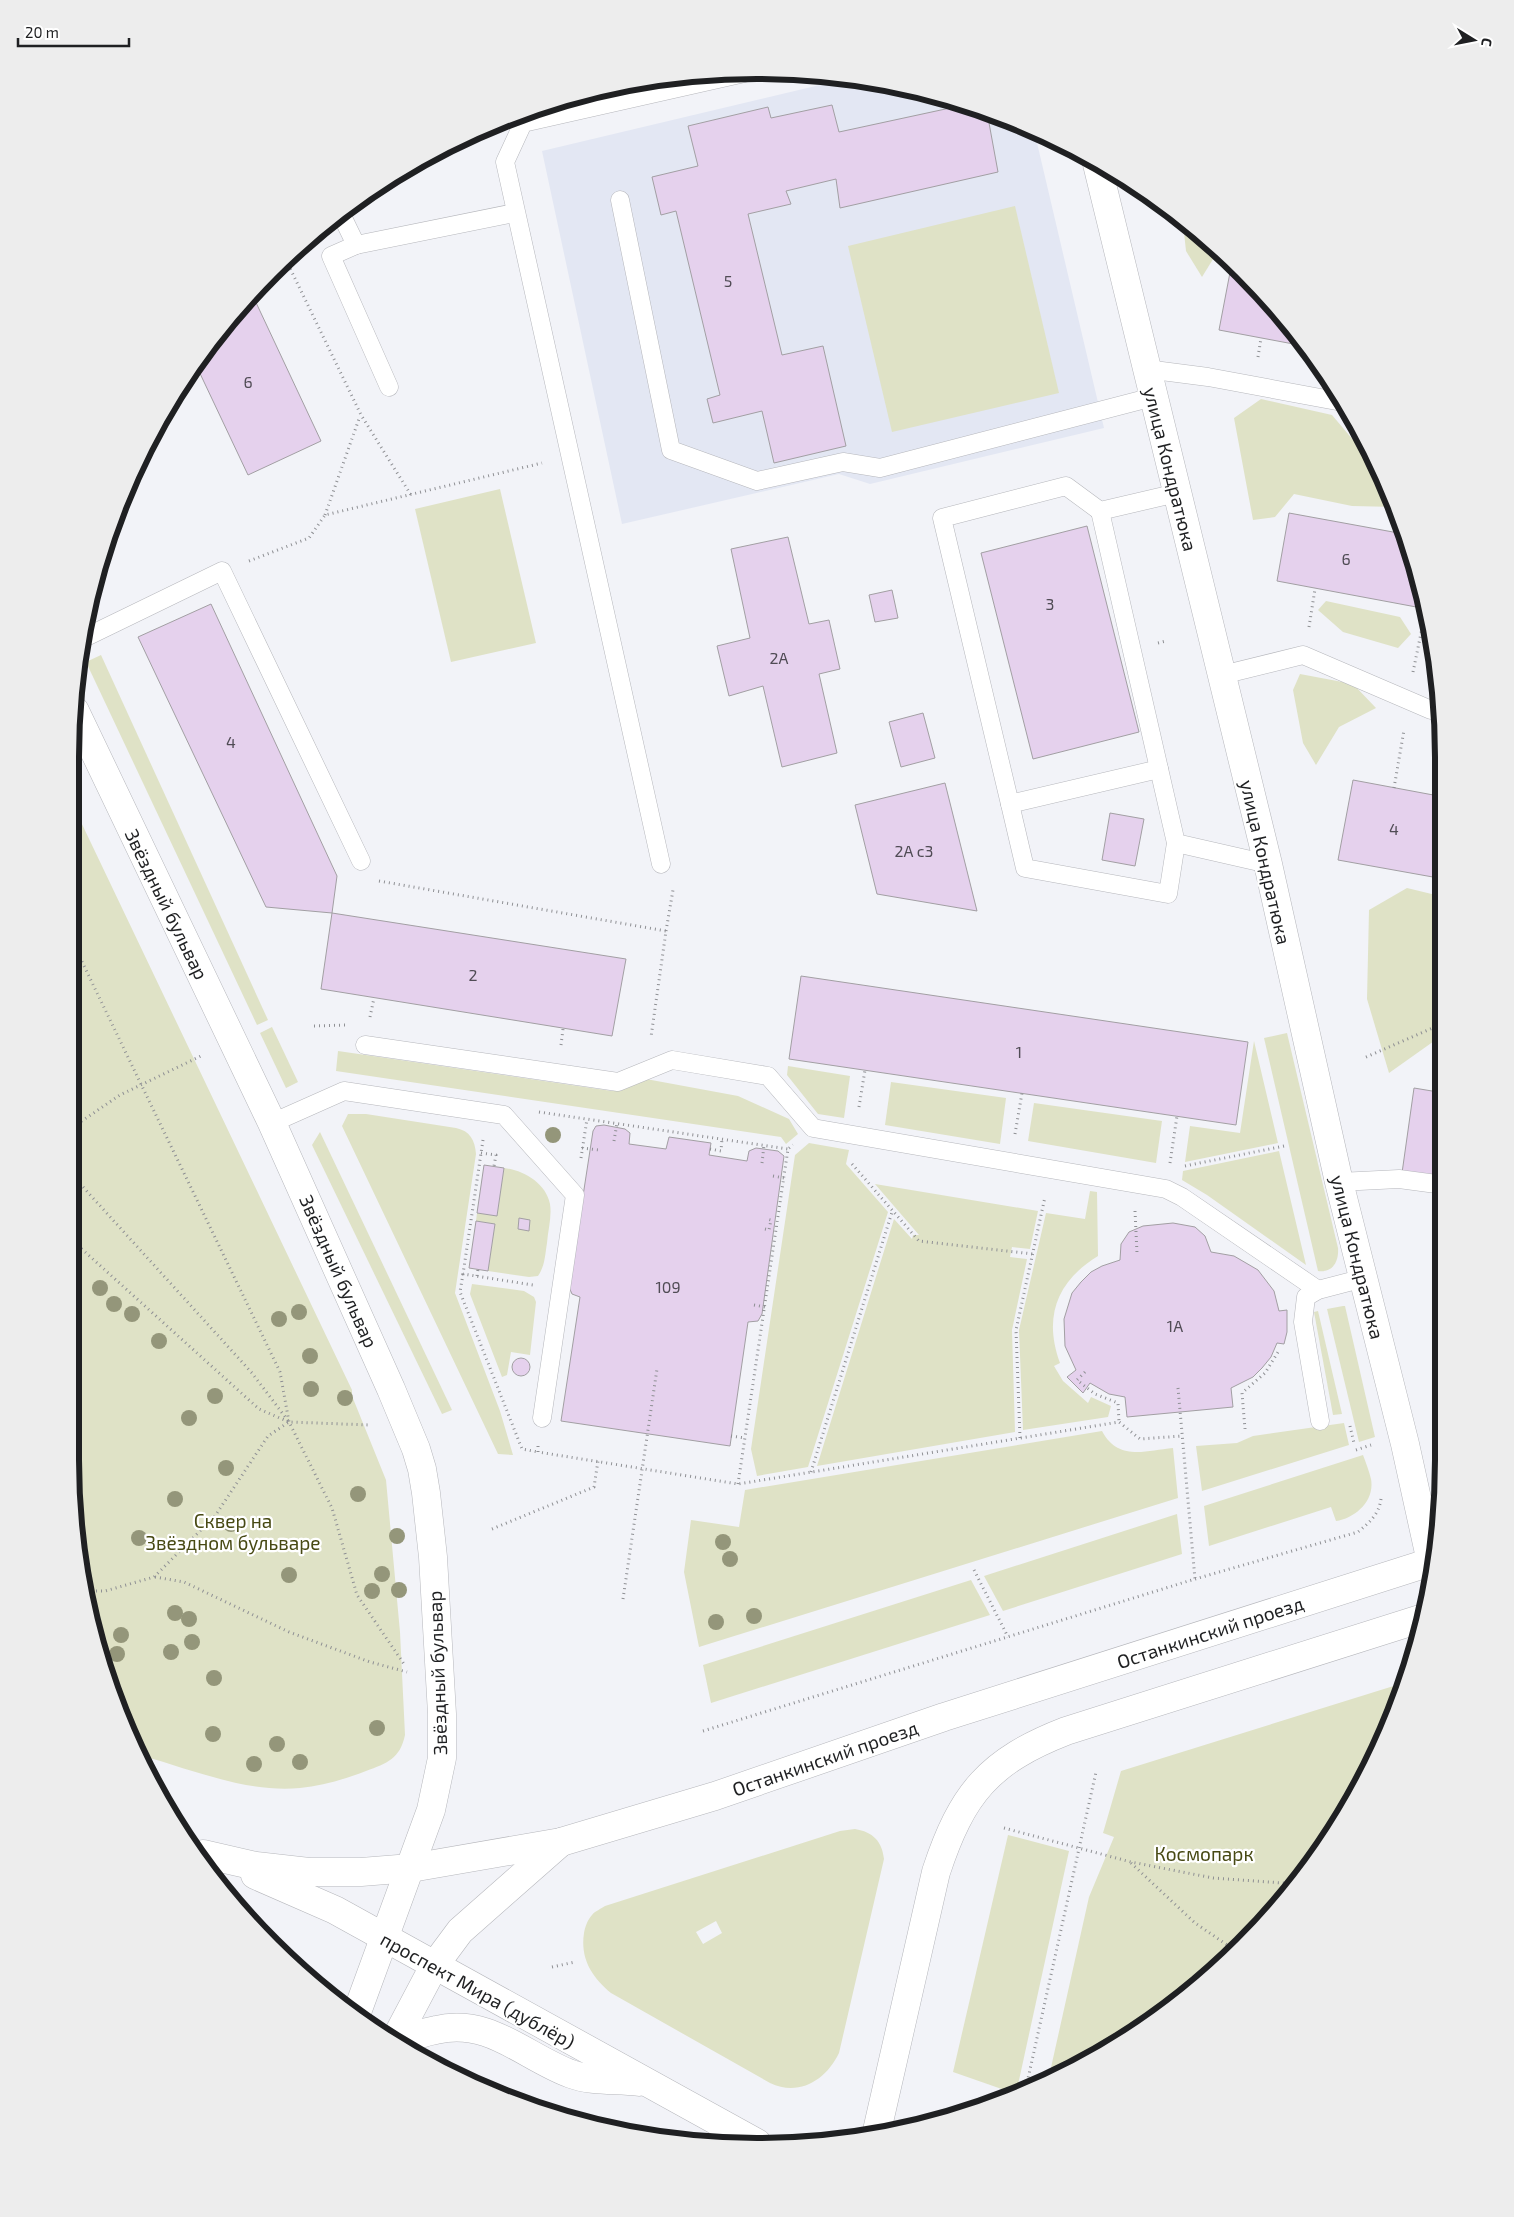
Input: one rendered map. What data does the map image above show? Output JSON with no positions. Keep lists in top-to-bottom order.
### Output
{
  "streets": {
    "main road": [
      "улица Кондратюка",
      "Звёздный бульвар",
      "Останкинский проезд",
      "проспект Мира (дублёр)"
    ]
  },
  "crossings": [
    ["Звёздный бульвар", "Останкинский проезд"],
    ["Звёздный бульвар", "проспект Мира (дублёр)"]
  ],
  "parks": ["Сквер на Звёздном бульваре", "Космопарк"],
  "house_numbers": [
    "5",
    "6",
    "6",
    "3",
    "2А",
    "4",
    "4",
    "2A c3",
    "2",
    "1",
    "109",
    "1А"
  ],
  "scale_bar": "20 m",
  "north": "right"
}
